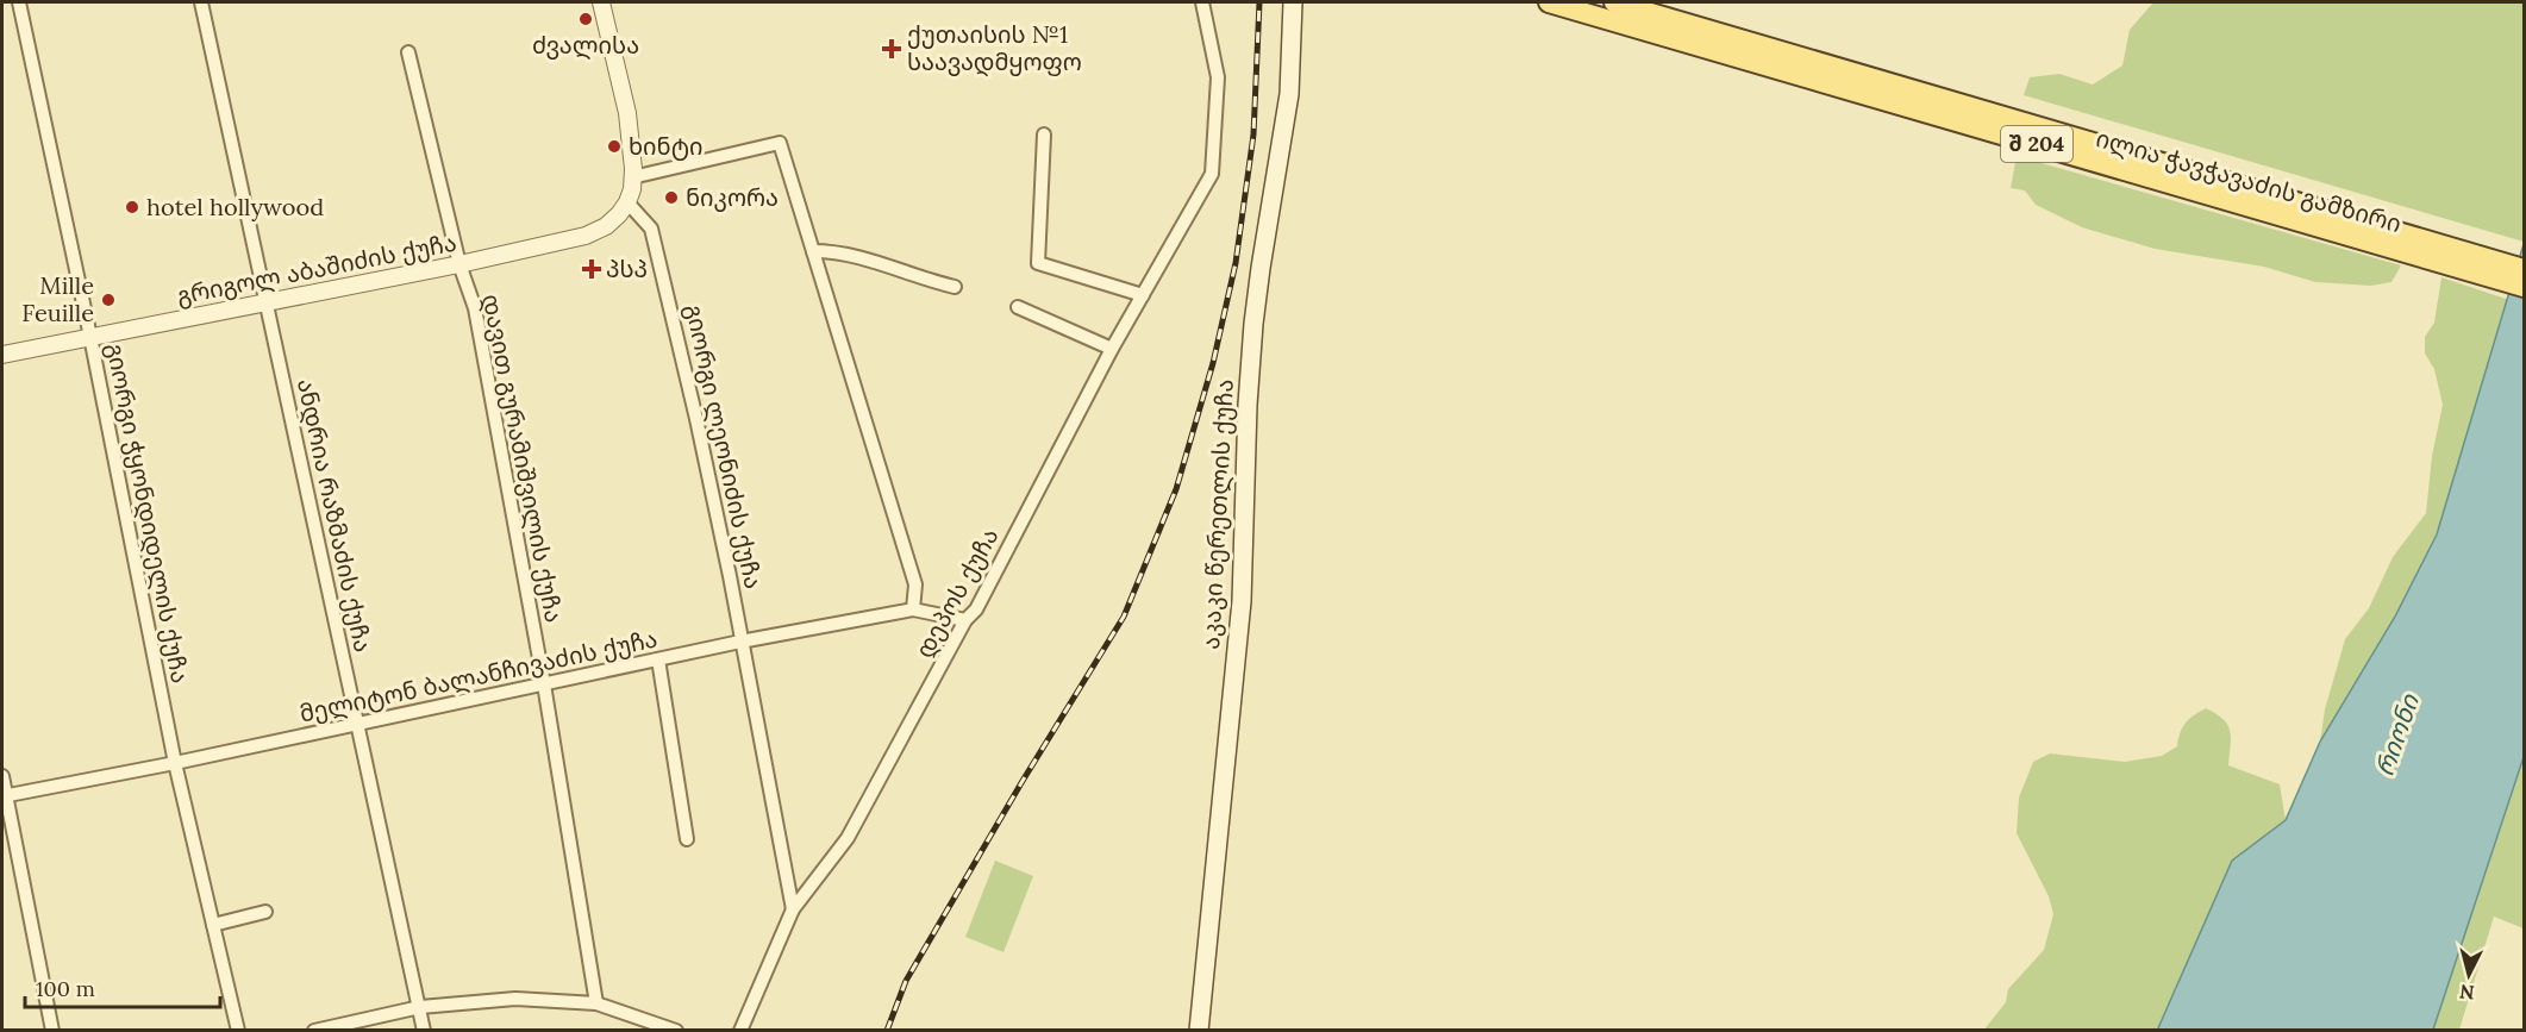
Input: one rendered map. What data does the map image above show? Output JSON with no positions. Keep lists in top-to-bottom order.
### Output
{
  "streets": {
    "main road": ["შ 204", "ილია ჭავჭავაძის გამზირი", "აკაკი წერეთლის ქუჩა"],
    "street": [
      "გრიგოლ აბაშიძის ქუჩა",
      "გიორგი ლეონიძის ქუჩა",
      "დავით გურამიშვილის ქუჩა",
      "გიორგი ჭყონდიდელის ქუჩა",
      "ანდრია რაზმაძის ქუჩა",
      "დეპოს ქუჩა",
      "მელიტონ ბალანჩივაძის ქუჩა"
    ]
  },
  "crossings": [
    ["გრიგოლ აბაშიძის ქუჩა", "გიორგი ლეონიძის ქუჩა"],
    ["გრიგოლ აბაშიძის ქუჩა", "დავით გურამიშვილის ქუჩა"],
    ["გრიგოლ აბაშიძის ქუჩა", "გიორგი ჭყონდიდელის ქუჩა"],
    ["გრიგოლ აბაშიძის ქუჩა", "ანდრია რაზმაძის ქუჩა"],
    ["გიორგი ლეონიძის ქუჩა", "დეპოს ქუჩა"],
    ["გიორგი ლეონიძის ქუჩა", "მელიტონ ბალანჩივაძის ქუჩა"],
    ["დავით გურამიშვილის ქუჩა", "მელიტონ ბალანჩივაძის ქუჩა"],
    ["გიორგი ჭყონდიდელის ქუჩა", "მელიტონ ბალანჩივაძის ქუჩა"],
    ["ანდრია რაზმაძის ქუჩა", "მელიტონ ბალანჩივაძის ქუჩა"],
    ["დეპოს ქუჩა", "მელიტონ ბალანჩივაძის ქუჩა"]
  ],
  "water": ["რიონი"],
  "places": {
    "other": [
      "ძვალისა",
      "ხინტი",
      "ნიკორა",
      "hotel hollywood",
      "Mille Feuille"
    ],
    "health": ["ქუთაისის №1 საავადმყოფო", "პსპ"]
  },
  "scale_bar": "100 m",
  "north": "bottom"
}
